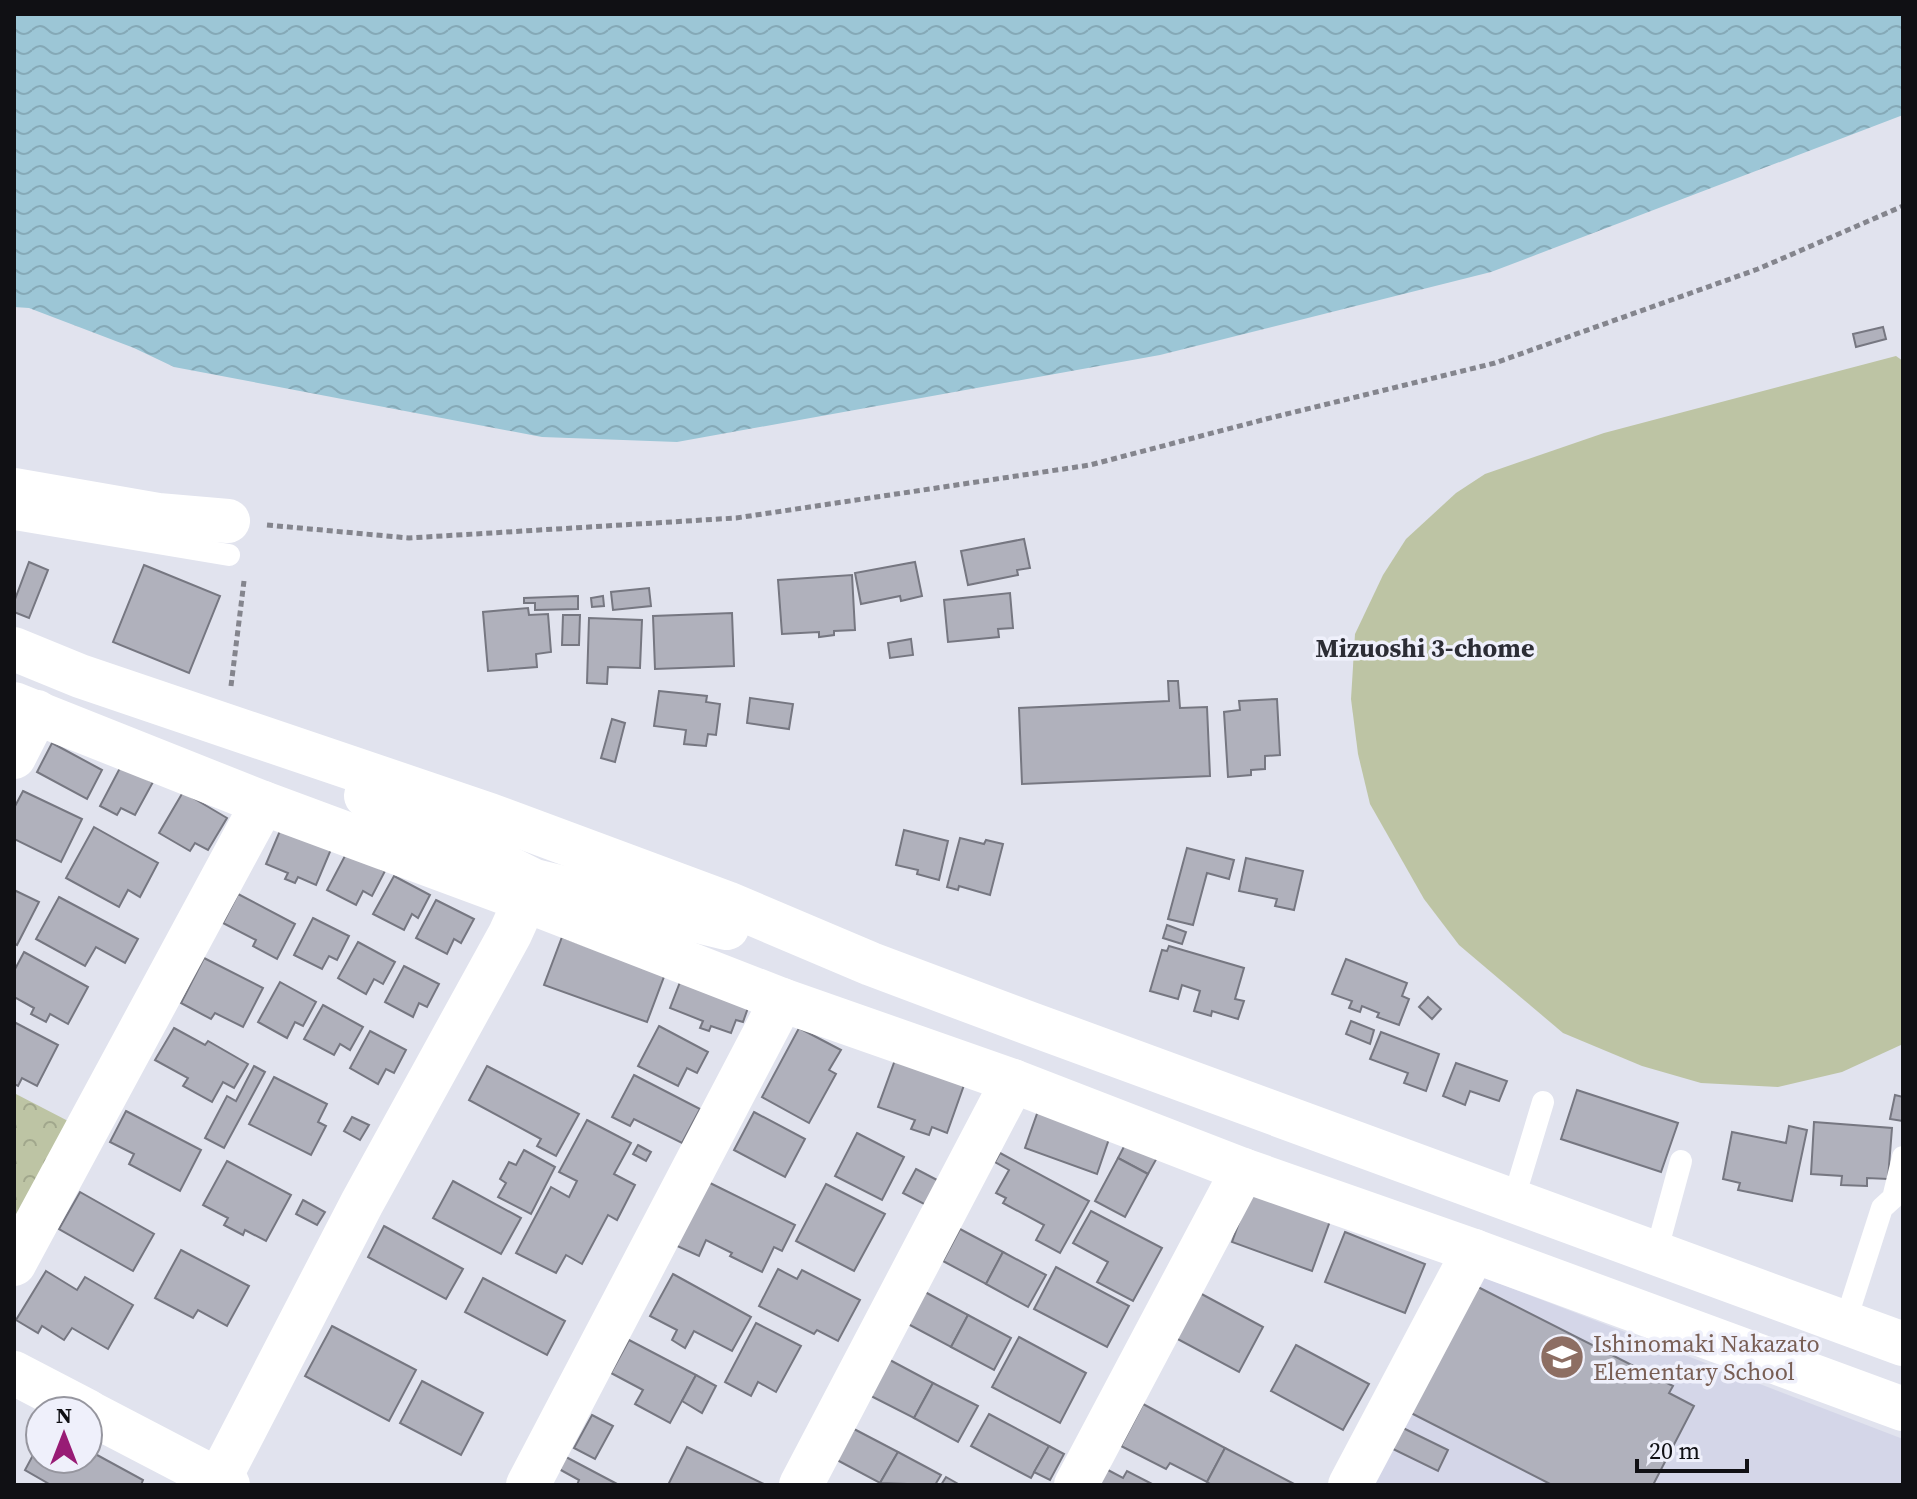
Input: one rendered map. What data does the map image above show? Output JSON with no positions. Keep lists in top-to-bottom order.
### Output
{
  "districts": ["Mizuoshi 3-chome"],
  "places": {
    "school or university": ["Ishinomaki Nakazato Elementary School"]
  },
  "scale_bar": "20 m",
  "north": "top"
}
